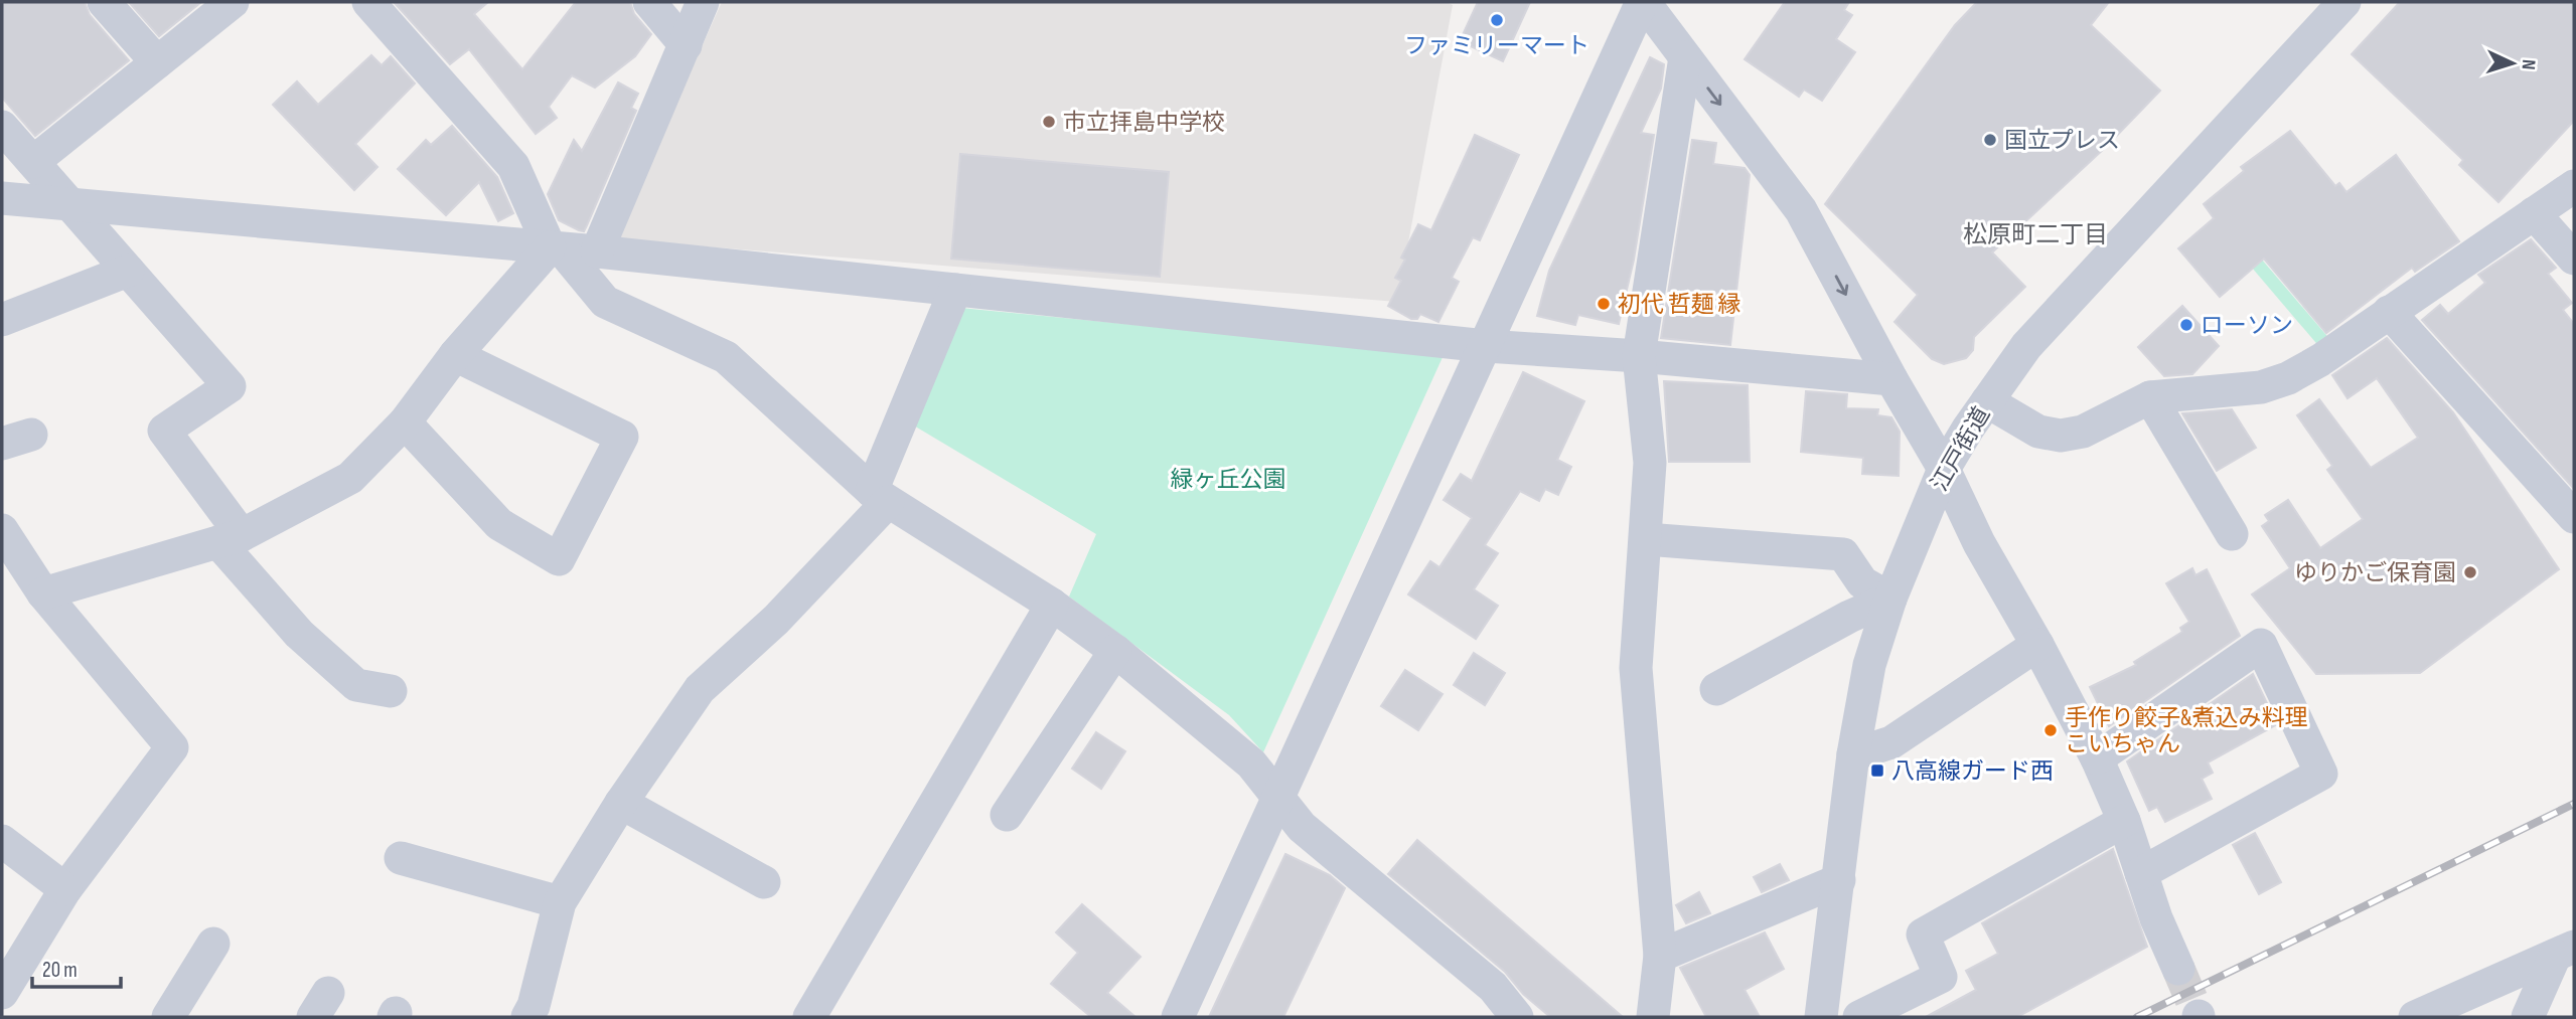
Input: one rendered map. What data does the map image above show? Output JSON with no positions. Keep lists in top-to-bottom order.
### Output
{
  "streets": {
    "street": ["江戸街道"]
  },
  "districts": ["松原町二丁目"],
  "parks": ["緑ヶ丘公園"],
  "places": {
    "other": [
      "ファミリーマート",
      "市立拝島中学校",
      "国立プレス",
      "初代 哲麺 縁",
      "ローソン",
      "ゆりかご保育園",
      "手作り餃子&煮込み料理 こいちゃん"
    ],
    "transit": ["八高線ガード西"]
  },
  "scale_bar": "20 m",
  "north": "right"
}
